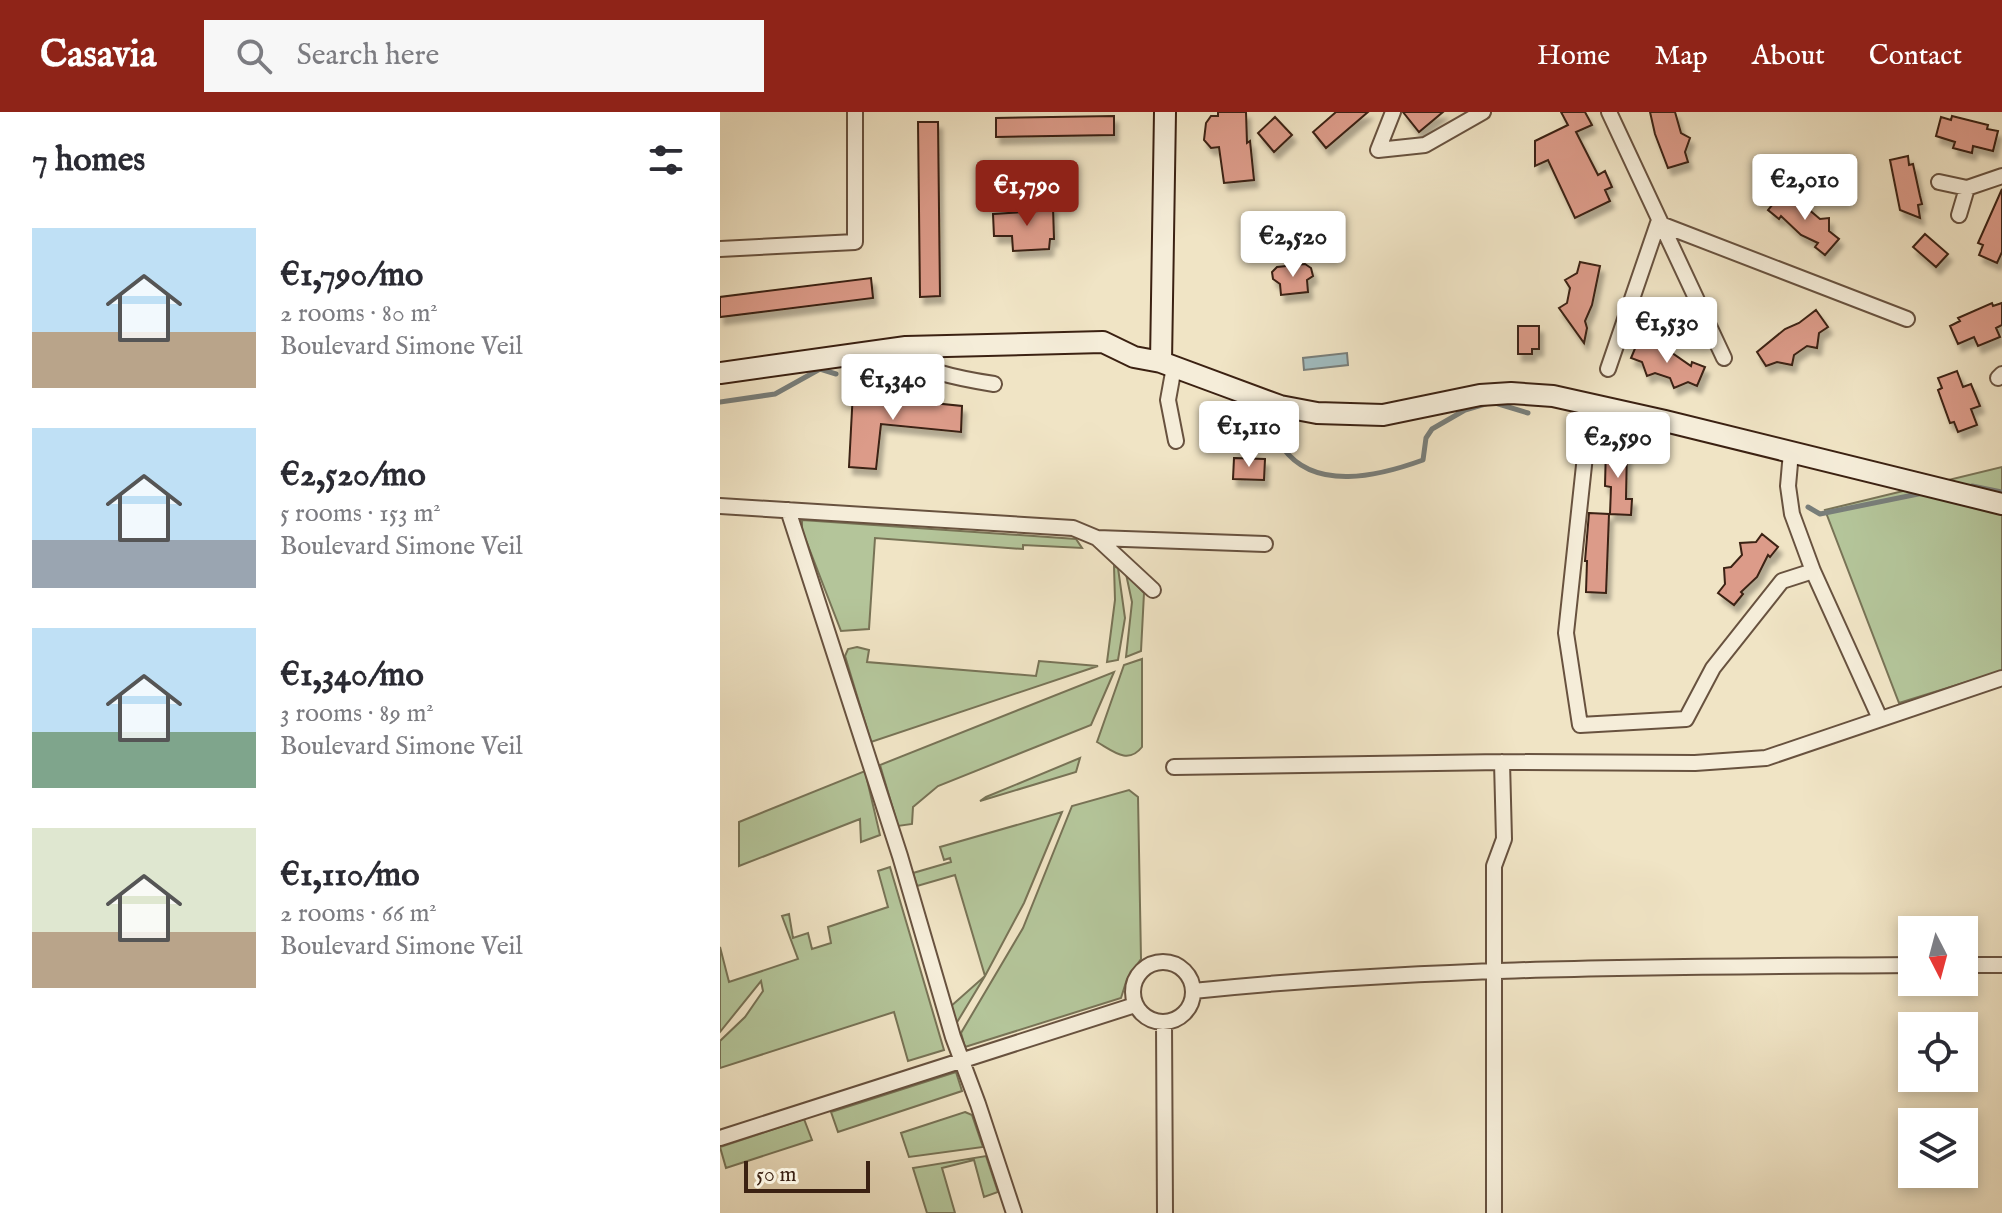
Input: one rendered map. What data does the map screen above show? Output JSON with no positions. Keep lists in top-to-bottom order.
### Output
{
  "scale_bar": "50 m",
  "north": "bottom",
  "page": {
    "header": "Casavia",
    "search": "Search here",
    "nav": [
      "Home",
      "Map",
      "About",
      "Contact"
    ],
    "heading": "7 homes",
    "price": [
      "€2,010",
      "€1,790",
      "€2,520",
      "€1,530",
      "€1,340",
      "€1,110",
      "€2,590"
    ],
    "list": [
      {
        "name": "€1,790/mo",
        "note": "2 rooms · 80 m² · Boulevard Simone Veil"
      },
      {
        "name": "€2,520/mo",
        "note": "5 rooms · 153 m² · Boulevard Simone Veil"
      },
      {
        "name": "€1,340/mo",
        "note": "3 rooms · 89 m² · Boulevard Simone Veil"
      },
      {
        "name": "€1,110/mo",
        "note": "2 rooms · 66 m² · Boulevard Simone Veil"
      }
    ],
    "scale": "50 m"
  }
}
